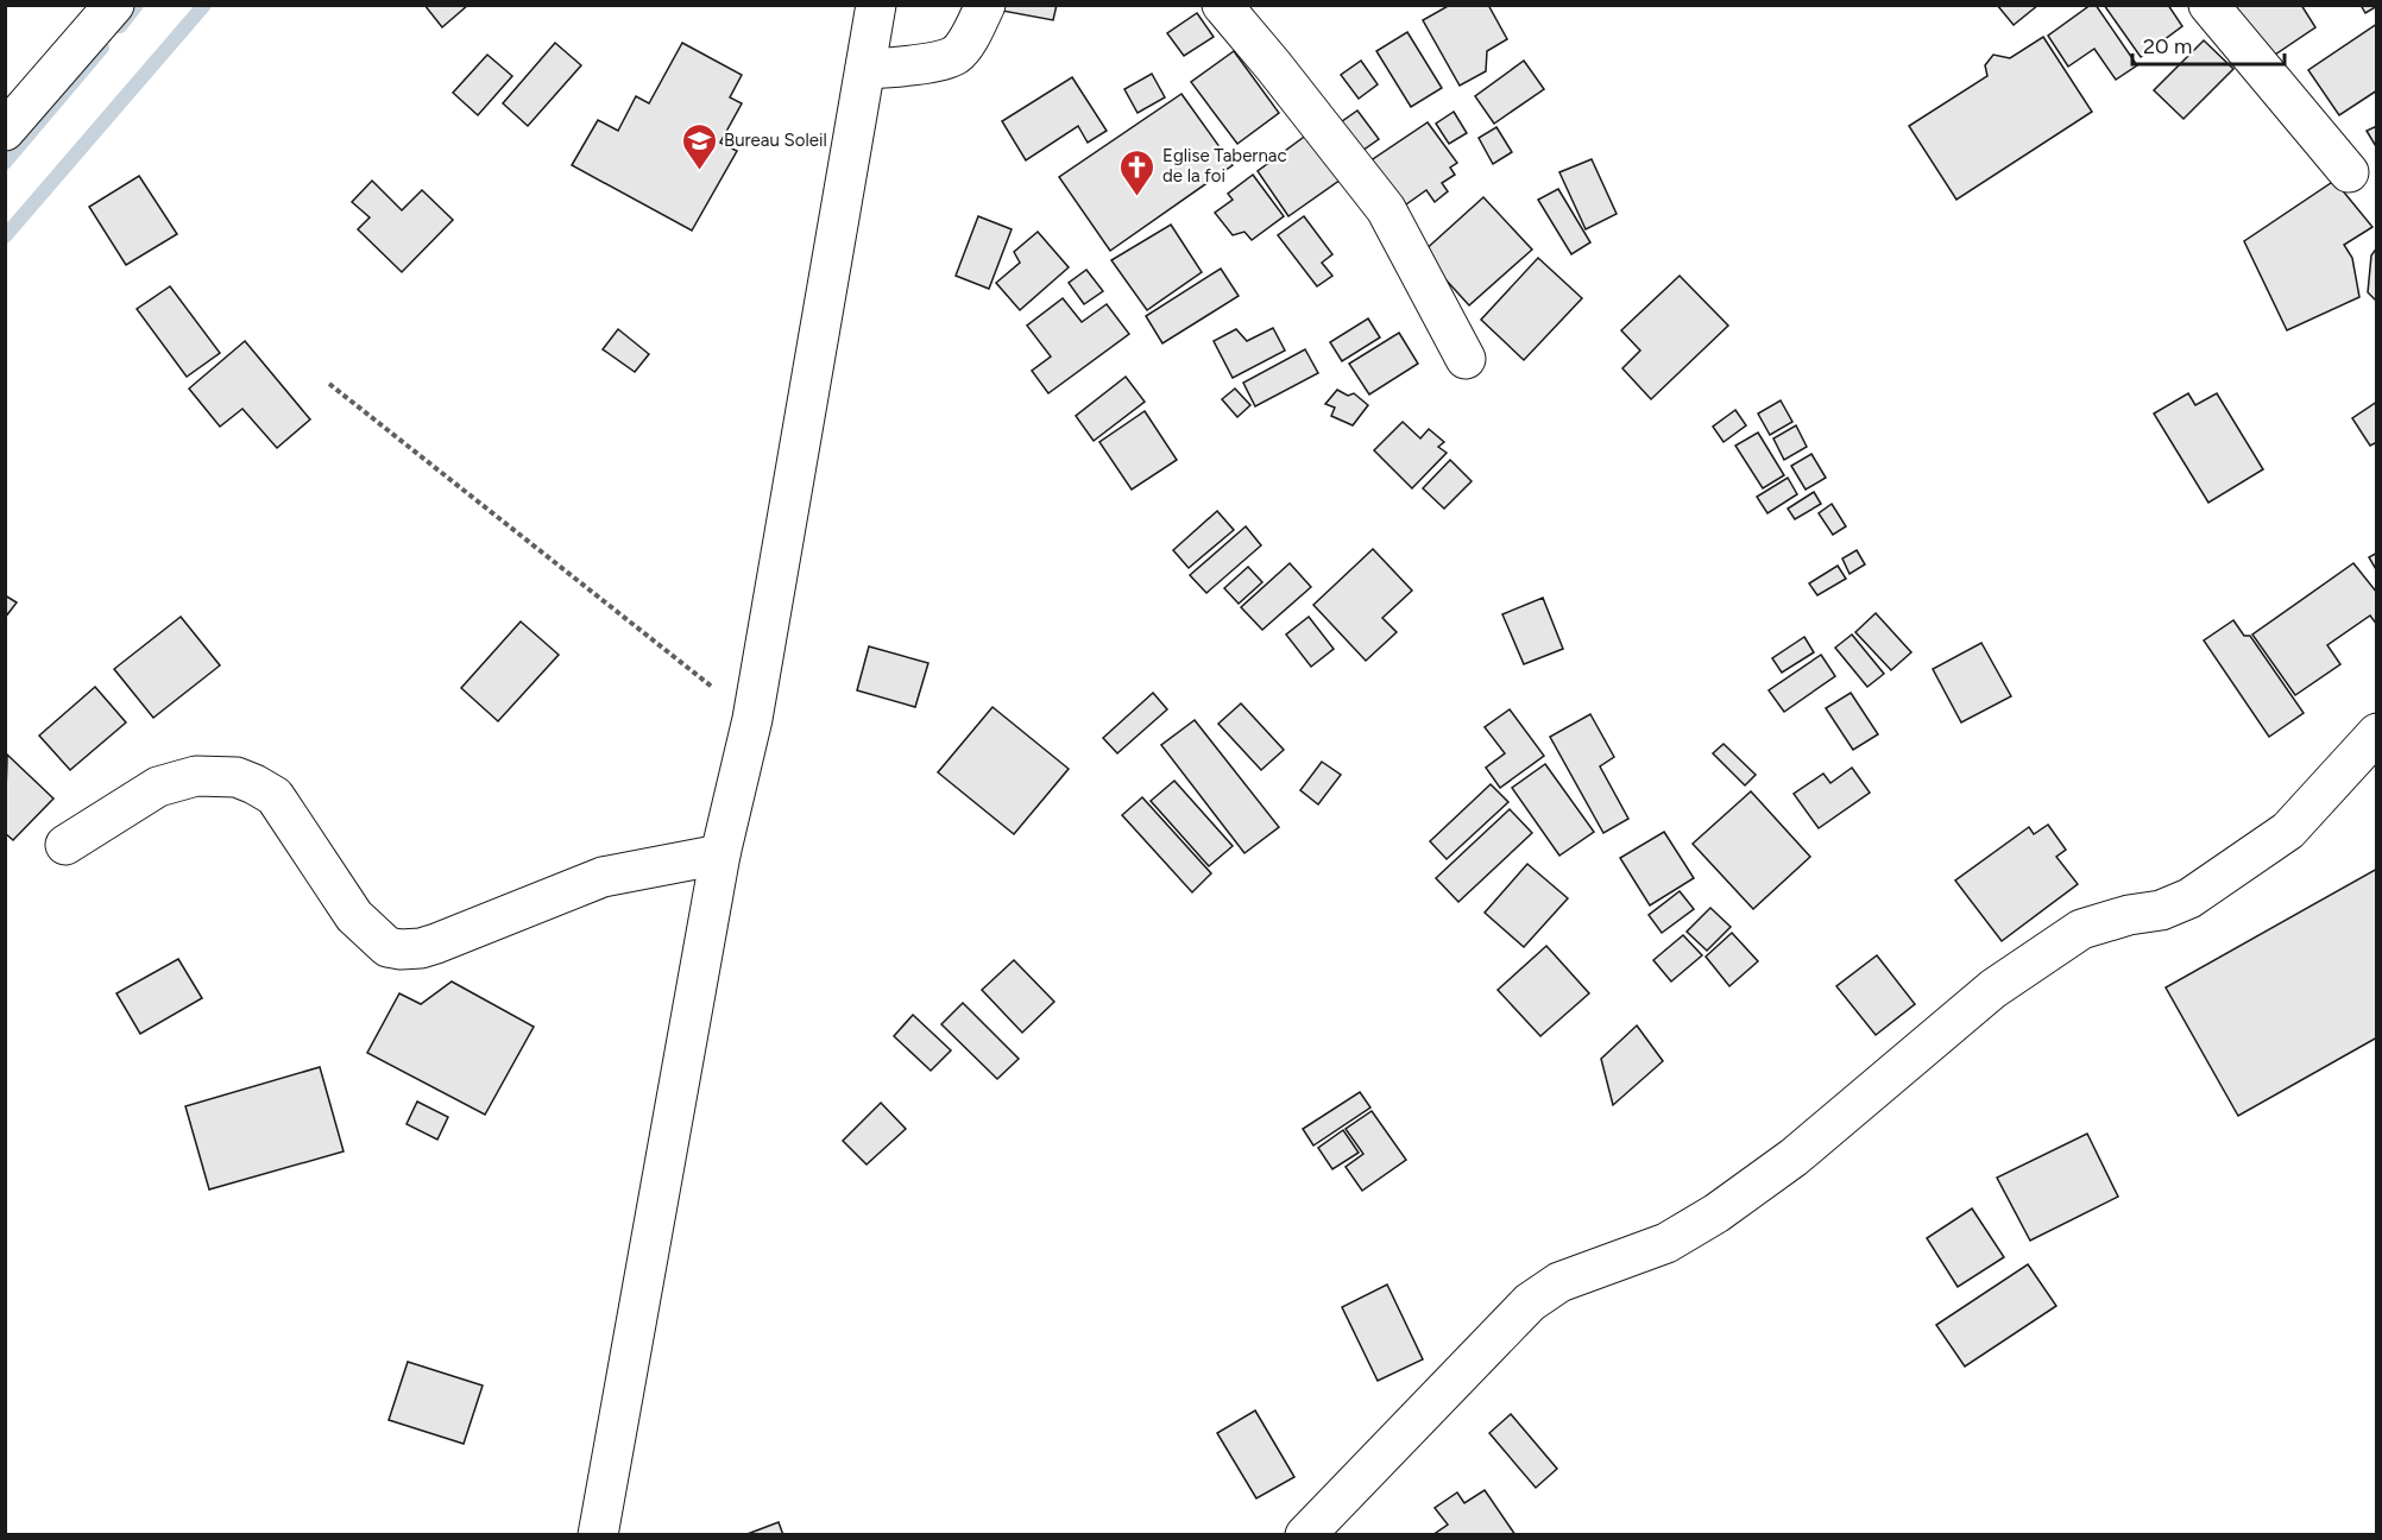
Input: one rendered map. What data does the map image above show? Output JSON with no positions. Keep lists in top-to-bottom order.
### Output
{
  "places": {
    "school or university": ["Bureau Soleil"],
    "church": ["Eglise Tabernac de la foi"]
  },
  "scale_bar": "20 m"
}
